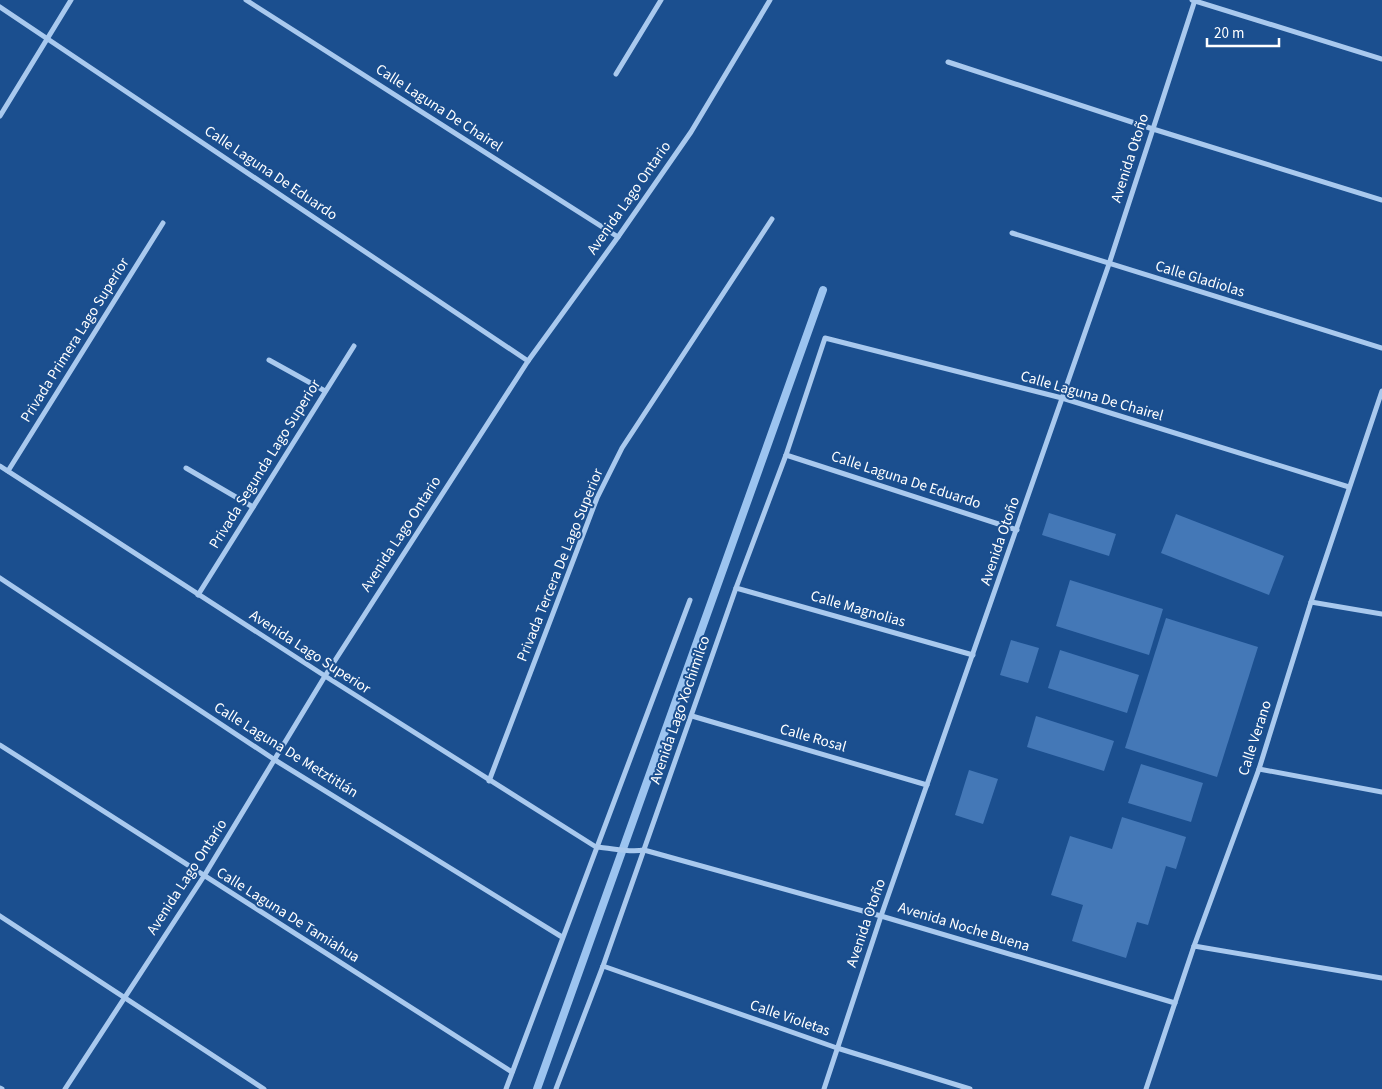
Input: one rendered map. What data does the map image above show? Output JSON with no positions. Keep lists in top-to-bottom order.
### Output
{
  "streets": {
    "street": [
      "Calle Laguna De Chairel",
      "Avenida Otoño",
      "Calle Laguna De Eduardo",
      "Avenida Lago Ontario",
      "Calle Gladiolas",
      "Privada Primera Lago Superior",
      "Privada Segunda Lago Superior",
      "Privada Tercera De Lago Superior",
      "Calle Magnolias",
      "Avenida Lago Superior",
      "Avenida Lago Xochimilco",
      "Calle Rosal",
      "Calle Verano",
      "Calle Laguna De Metztitlán",
      "Calle Laguna De Tamiahua",
      "Avenida Noche Buena",
      "Calle Violetas"
    ]
  },
  "crossings": [
    ["Calle Laguna De Chairel", "Avenida Otoño"],
    ["Calle Laguna De Chairel", "Avenida Lago Ontario"],
    ["Calle Laguna De Chairel", "Avenida Lago Xochimilco"],
    ["Calle Laguna De Chairel", "Calle Verano"],
    ["Avenida Otoño", "Calle Laguna De Eduardo"],
    ["Avenida Otoño", "Calle Gladiolas"],
    ["Avenida Otoño", "Calle Magnolias"],
    ["Avenida Otoño", "Calle Rosal"],
    ["Avenida Otoño", "Avenida Noche Buena"],
    ["Avenida Otoño", "Calle Violetas"],
    ["Calle Laguna De Eduardo", "Avenida Lago Ontario"],
    ["Calle Laguna De Eduardo", "Avenida Lago Xochimilco"],
    ["Avenida Lago Ontario", "Avenida Lago Superior"],
    ["Avenida Lago Ontario", "Calle Laguna De Metztitlán"],
    ["Avenida Lago Ontario", "Calle Laguna De Tamiahua"],
    ["Privada Primera Lago Superior", "Avenida Lago Superior"],
    ["Privada Segunda Lago Superior", "Avenida Lago Superior"],
    ["Privada Tercera De Lago Superior", "Avenida Lago Superior"],
    ["Calle Magnolias", "Avenida Lago Xochimilco"],
    ["Avenida Lago Superior", "Avenida Lago Xochimilco"],
    ["Avenida Lago Superior", "Avenida Noche Buena"],
    ["Avenida Lago Xochimilco", "Calle Rosal"],
    ["Avenida Lago Xochimilco", "Calle Laguna De Metztitlán"],
    ["Avenida Lago Xochimilco", "Calle Laguna De Tamiahua"],
    ["Avenida Lago Xochimilco", "Avenida Noche Buena"],
    ["Avenida Lago Xochimilco", "Calle Violetas"],
    ["Calle Verano", "Avenida Noche Buena"]
  ],
  "scale_bar": "20 m"
}
